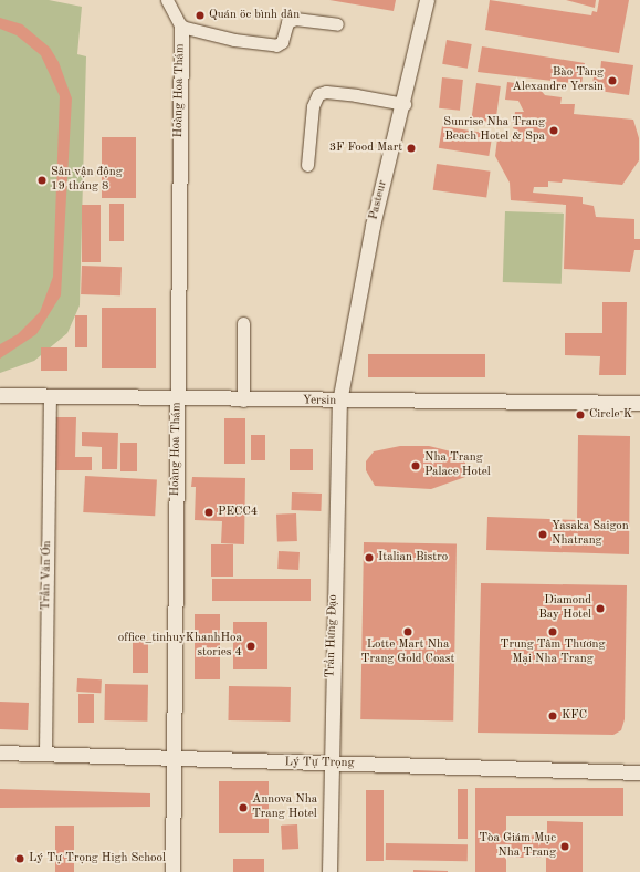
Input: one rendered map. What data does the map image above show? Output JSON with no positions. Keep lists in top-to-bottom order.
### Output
{
  "streets": {
    "street": [
      "Hoàng Hoa Thám",
      "Pasteur",
      "Yersin",
      "Trần Văn Ơn",
      "Trần Hưng Đạo",
      "Lý Tự Trọng"
    ]
  },
  "crossings": [
    ["Hoàng Hoa Thám", "Yersin"],
    ["Hoàng Hoa Thám", "Lý Tự Trọng"],
    ["Pasteur", "Yersin"],
    ["Pasteur", "Trần Hưng Đạo"],
    ["Yersin", "Trần Văn Ơn"],
    ["Yersin", "Trần Hưng Đạo"],
    ["Trần Văn Ơn", "Lý Tự Trọng"],
    ["Trần Hưng Đạo", "Lý Tự Trọng"]
  ],
  "places": [
    "Quán öc bình dân",
    "Bào Tàng Alexandre Yersin",
    "Sunrise Nha Trang Beach Hotel & Spa",
    "3F Food Mart",
    "Sân vận động 19 tháng 8",
    "Circle K",
    "Nha Trang Palace Hotel",
    "PECC4",
    "Yasaka Saigon Nhatrang",
    "Italian Bistro",
    "Diamond Bay Hotel",
    "Lotte Mart Nha Trang Gold Coast",
    "Trung Tâm Thương Mại Nha Trang",
    "office_tinhuyKhanhHoa stories 4",
    "KFC",
    "Annova Nha Trang Hotel",
    "Tòa Giám Mục Nha Trang",
    "Lý Tự Trọng High School"
  ]
}
